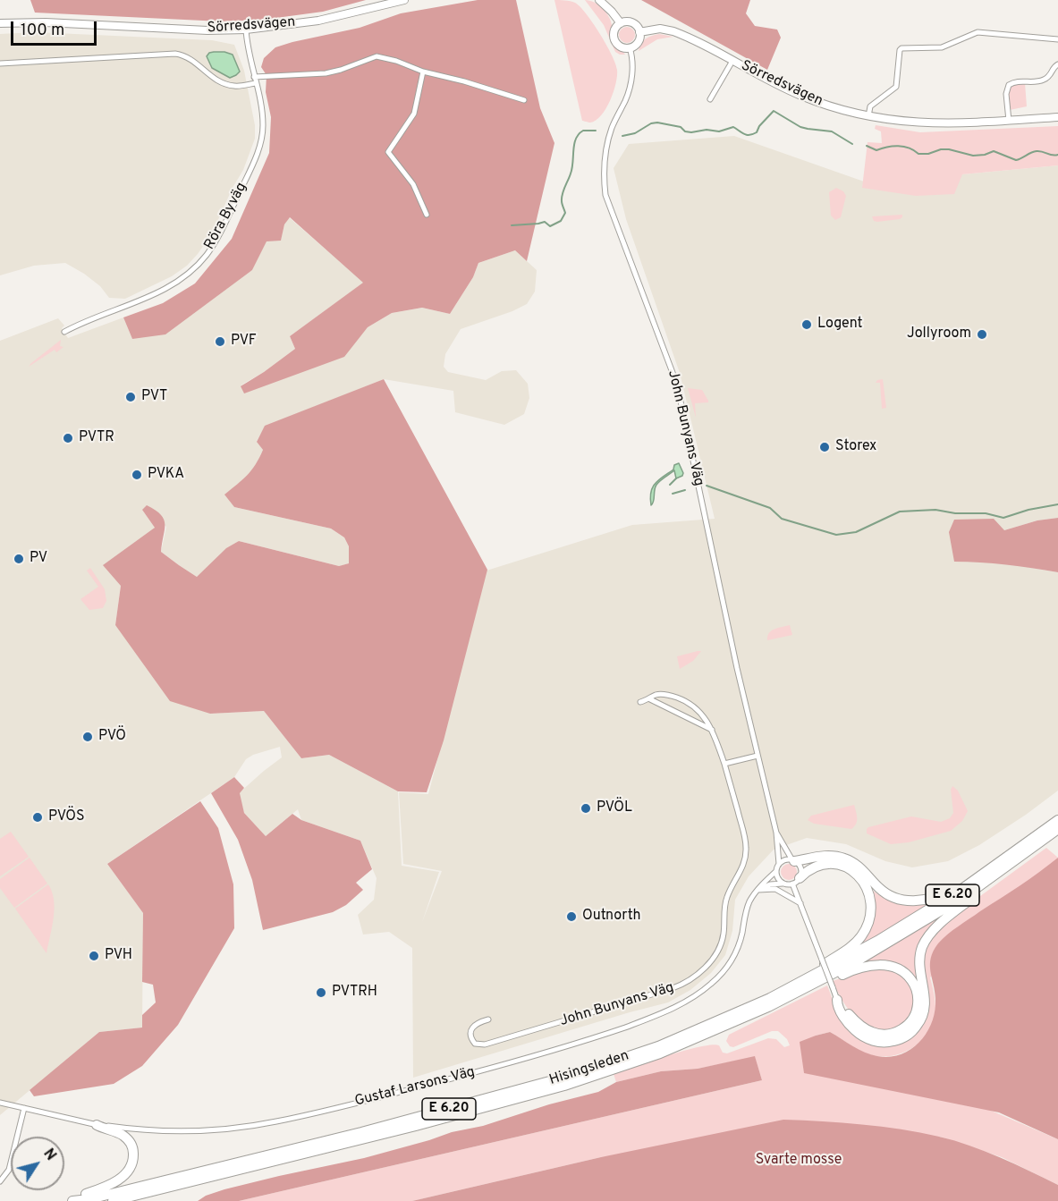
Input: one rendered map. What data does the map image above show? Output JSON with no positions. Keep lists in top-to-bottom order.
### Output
{
  "streets": {
    "highway": ["E 6.20", "Hisingsleden"],
    "street": [
      "Sörredsvägen",
      "Röra Byväg",
      "John Bunyans Väg",
      "Gustaf Larsons Väg"
    ]
  },
  "crossings": [
    ["Sörredsvägen", "Röra Byväg"],
    ["Sörredsvägen", "John Bunyans Väg"],
    ["John Bunyans Väg", "Gustaf Larsons Väg"]
  ],
  "parks": ["Svarte mosse"],
  "places": [
    "Logent",
    "Jollyroom",
    "PVF",
    "PVT",
    "PVTR",
    "Storex",
    "PVKA",
    "PV",
    "PVÖ",
    "PVÖL",
    "PVÖS",
    "Outnorth",
    "PVH",
    "PVTRH"
  ],
  "scale_bar": "100 m",
  "north": "top right"
}
